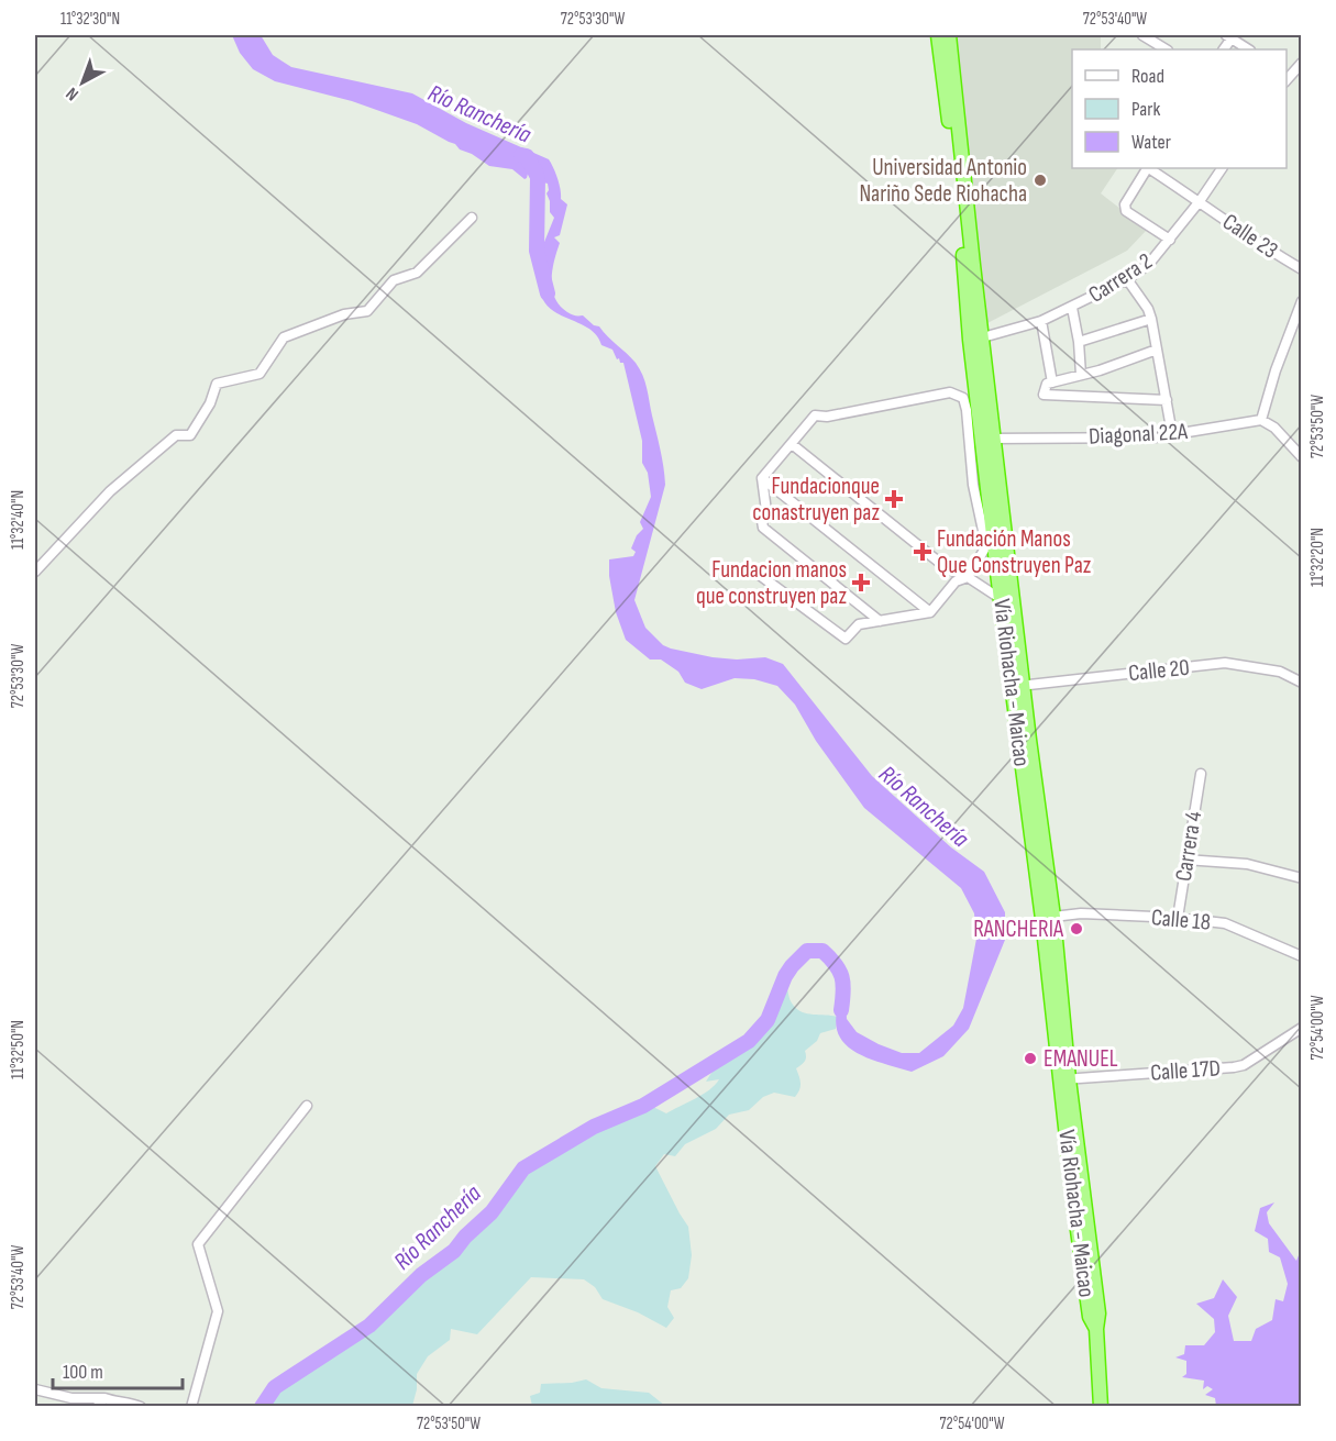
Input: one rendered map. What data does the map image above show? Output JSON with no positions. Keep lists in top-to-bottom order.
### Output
{
  "streets": {
    "highway": ["Vía Riohacha - Maicao"],
    "street": [
      "Calle 23",
      "Carrera 2",
      "Diagonal 22A",
      "Calle 20",
      "Carrera 4",
      "Calle 18",
      "Calle 17D"
    ]
  },
  "crossings": [
    ["Calle 23", "Carrera 2"],
    ["Carrera 2", "Vía Riohacha - Maicao"],
    ["Diagonal 22A", "Vía Riohacha - Maicao"],
    ["Calle 20", "Vía Riohacha - Maicao"],
    ["Vía Riohacha - Maicao", "Calle 18"],
    ["Vía Riohacha - Maicao", "Calle 17D"],
    ["Carrera 4", "Calle 18"]
  ],
  "water": ["Río Ranchería"],
  "places": {
    "other": ["Universidad Antonio Nariño Sede Riohacha", "RANCHERIA", "EMANUEL"],
    "health": ["Fundacionque conastruyen paz", "Fundación Manos Que Construyen Paz", "Fundacion manos que construyen paz"]
  },
  "legend": ["Road", "Park", "Water"],
  "scale_bar": "100 m",
  "north": "bottom left",
  "coordinates": [
    "11°32'30\"N",
    "72°53'30\"W",
    "72°53'40\"W",
    "72°53'50\"W",
    "11°32'40\"N",
    "11°32'20\"N",
    "72°54'00\"W",
    "11°32'50\"N"
  ]
}
